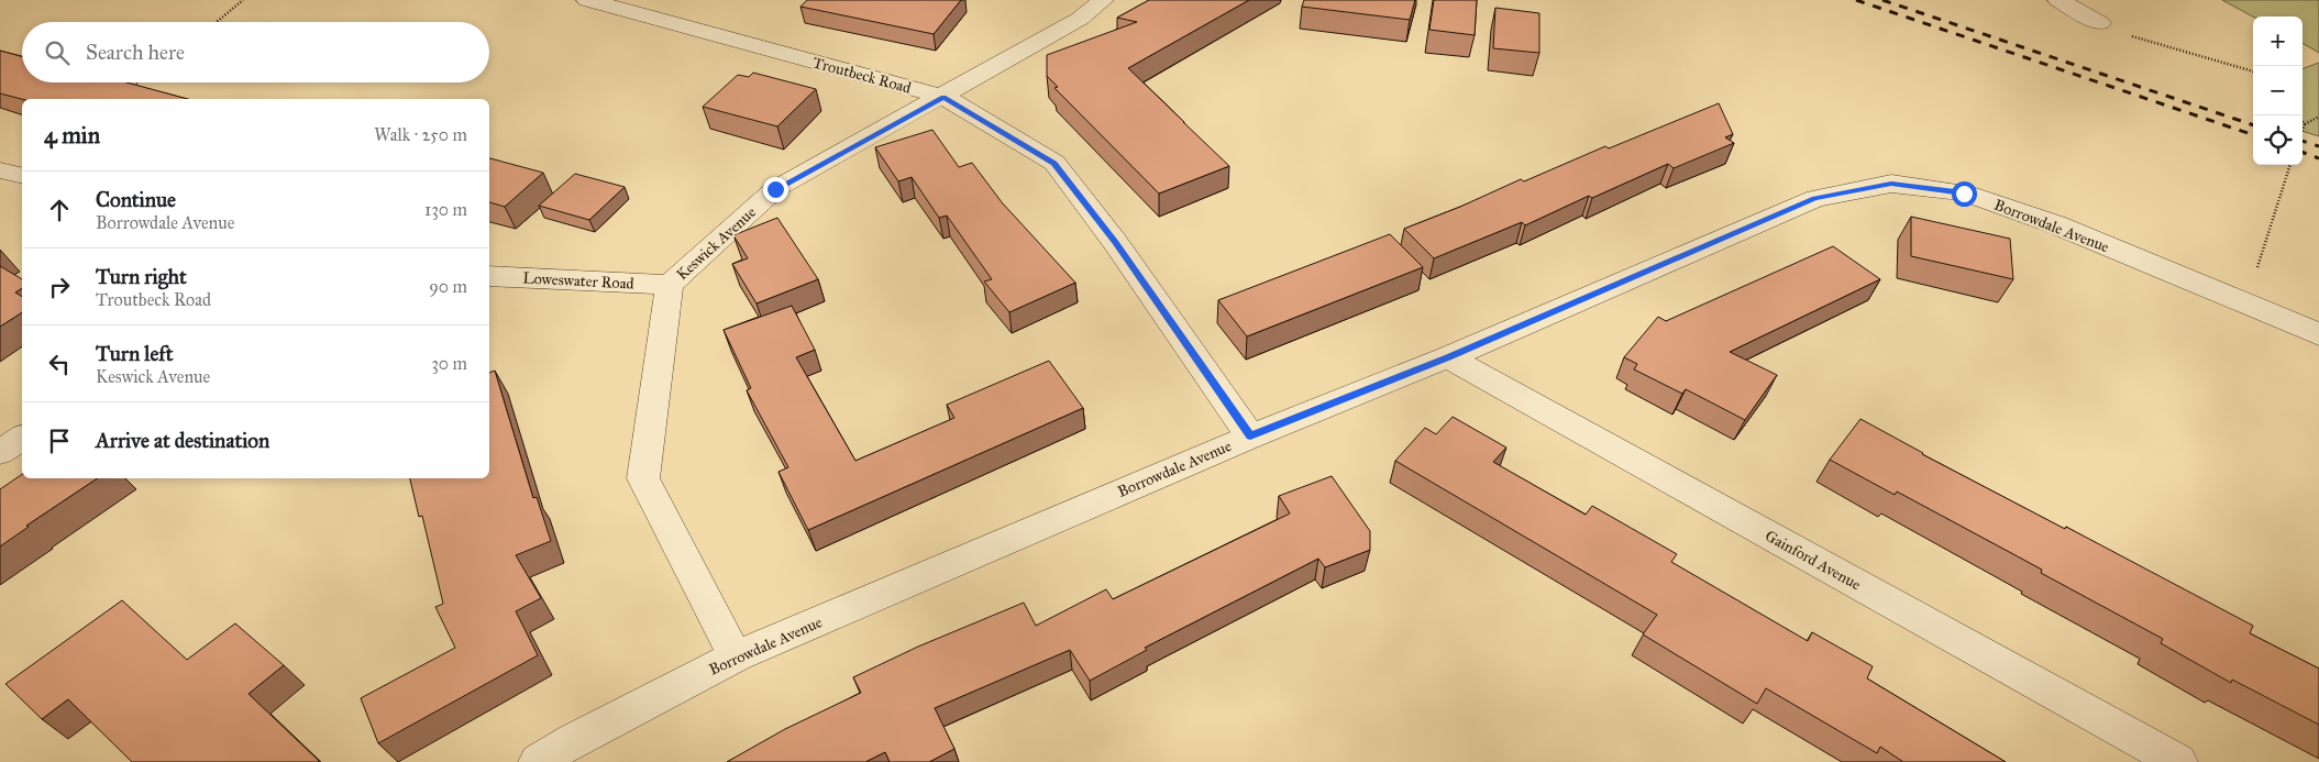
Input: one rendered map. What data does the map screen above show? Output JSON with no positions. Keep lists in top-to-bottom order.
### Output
{
  "streets": {
    "street": [
      "Troutbeck Road",
      "Borrowdale Avenue",
      "Keswick Avenue",
      "Loweswater Road",
      "Gainford Avenue"
    ]
  },
  "crossings": [
    ["Troutbeck Road", "Borrowdale Avenue"],
    ["Troutbeck Road", "Keswick Avenue"],
    ["Borrowdale Avenue", "Keswick Avenue"],
    ["Borrowdale Avenue", "Gainford Avenue"],
    ["Keswick Avenue", "Loweswater Road"]
  ],
  "page": {
    "map_buttons": ["+", "−"],
    "search": "Search here",
    "heading": ["4 min", "Walk · 250 m"],
    "list": [
      ["Continue", "Borrowdale Avenue", "130 m"],
      ["Turn right", "Troutbeck Road", "90 m"],
      ["Turn left", "Keswick Avenue", "30 m"],
      "Arrive at destination"
    ]
  }
}
